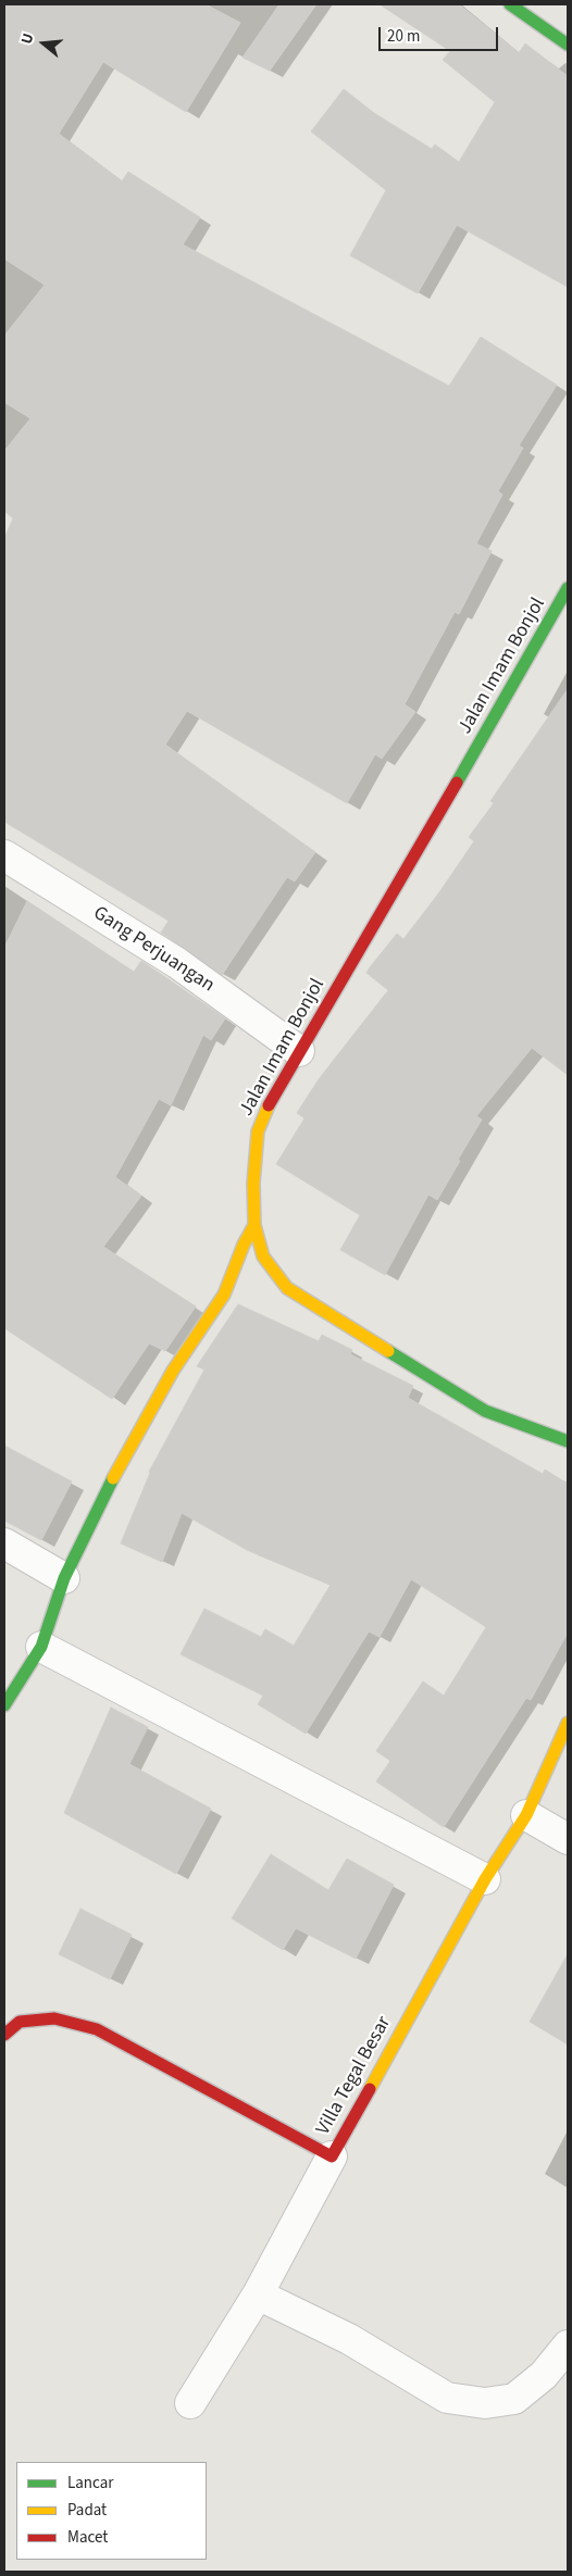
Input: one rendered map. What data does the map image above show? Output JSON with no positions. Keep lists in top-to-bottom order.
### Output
{
  "streets": {
    "street": ["Jalan Imam Bonjol", "Gang Perjuangan", "Villa Tegal Besar"]
  },
  "crossings": [
    ["Jalan Imam Bonjol", "Gang Perjuangan"]
  ],
  "legend": ["Lancar", "Padat", "Macet"],
  "scale_bar": "20 m",
  "north": "left"
}
